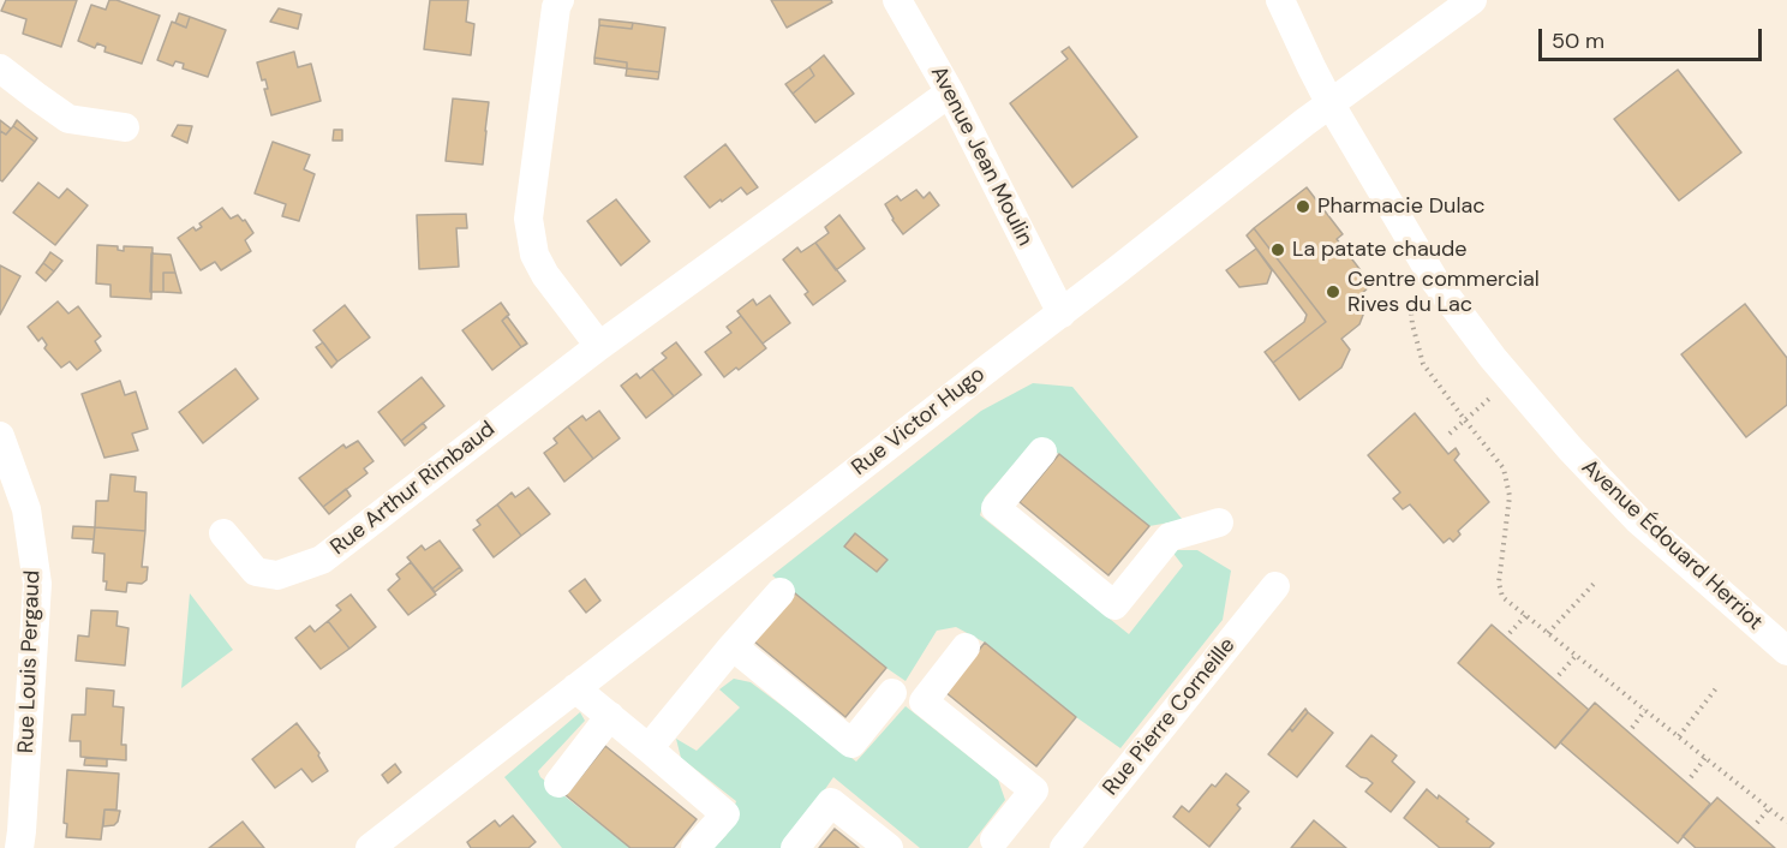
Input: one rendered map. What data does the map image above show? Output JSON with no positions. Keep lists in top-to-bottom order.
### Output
{
  "streets": {
    "street": [
      "Avenue Jean Moulin",
      "Rue Victor Hugo",
      "Rue Arthur Rimbaud",
      "Avenue Édouard Herriot",
      "Rue Louis Pergaud",
      "Rue Pierre Corneille"
    ]
  },
  "crossings": [
    ["Avenue Jean Moulin", "Rue Victor Hugo"],
    ["Avenue Jean Moulin", "Rue Arthur Rimbaud"],
    ["Rue Victor Hugo", "Avenue Édouard Herriot"]
  ],
  "places": ["Pharmacie Dulac", "La patate chaude", "Centre commercial Rives du Lac"],
  "scale_bar": "50 m"
}
